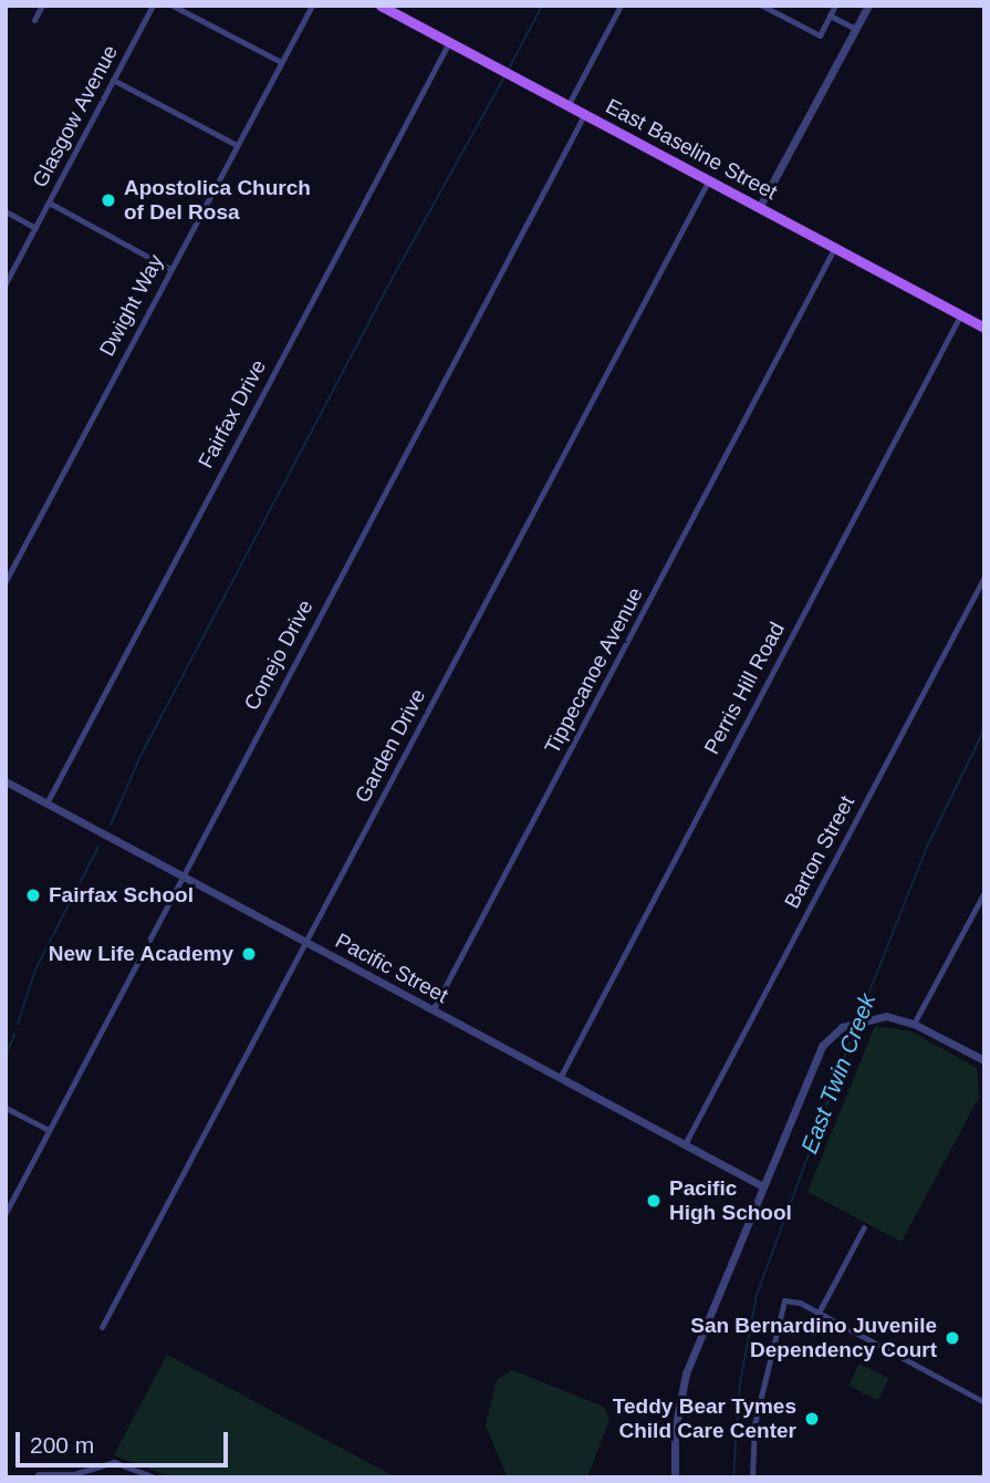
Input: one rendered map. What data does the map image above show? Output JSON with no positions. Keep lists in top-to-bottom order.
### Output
{
  "streets": {
    "main road": ["East Baseline Street"],
    "street": [
      "Glasgow Avenue",
      "Dwight Way",
      "Fairfax Drive",
      "Conejo Drive",
      "Tippecanoe Avenue",
      "Perris Hill Road",
      "Garden Drive",
      "Barton Street",
      "Pacific Street"
    ]
  },
  "crossings": [
    ["East Baseline Street", "Fairfax Drive"],
    ["East Baseline Street", "Conejo Drive"],
    ["East Baseline Street", "Tippecanoe Avenue"],
    ["East Baseline Street", "Perris Hill Road"],
    ["East Baseline Street", "Garden Drive"],
    ["Fairfax Drive", "Pacific Street"],
    ["Conejo Drive", "Pacific Street"],
    ["Tippecanoe Avenue", "Pacific Street"],
    ["Perris Hill Road", "Pacific Street"],
    ["Garden Drive", "Pacific Street"],
    ["Barton Street", "Pacific Street"]
  ],
  "water": ["East Twin Creek"],
  "places": [
    "Apostolica Church of Del Rosa",
    "Fairfax School",
    "New Life Academy",
    "Pacific High School",
    "San Bernardino Juvenile Dependency Court",
    "Teddy Bear Tymes Child Care Center"
  ],
  "scale_bar": "200 m"
}
